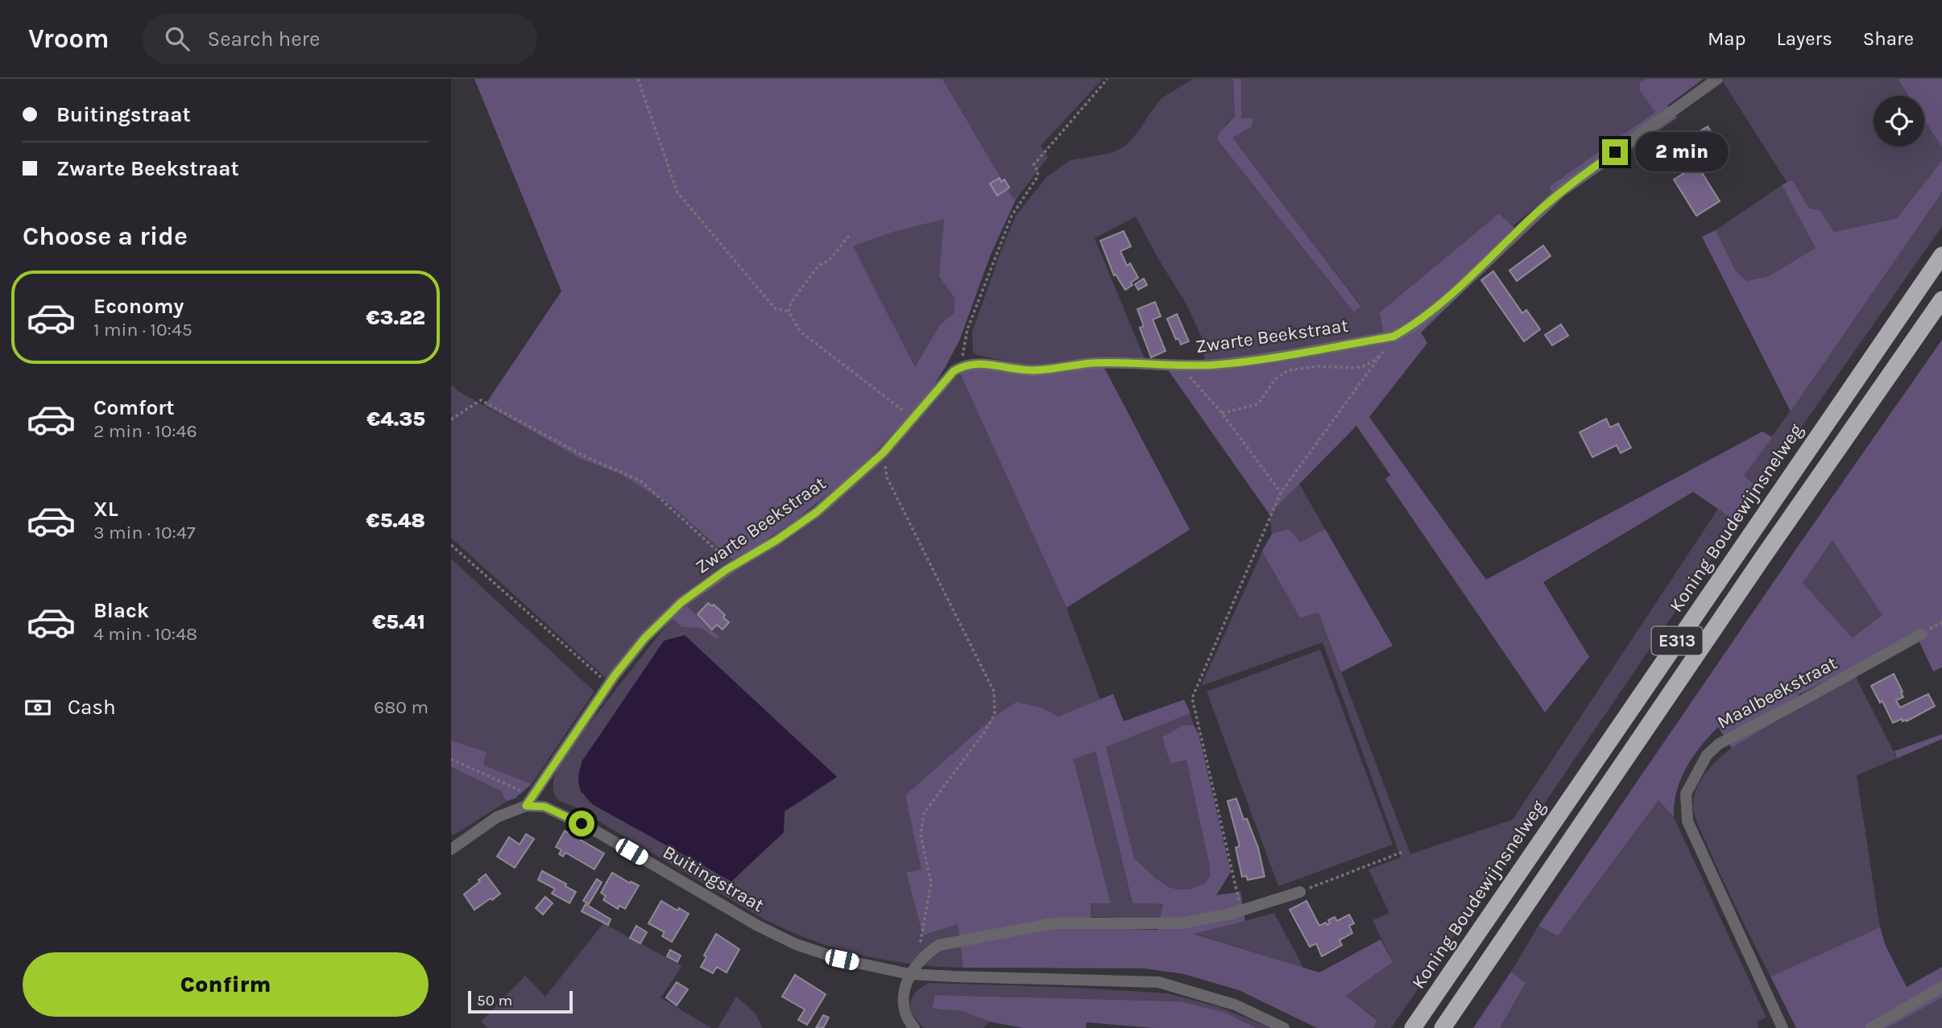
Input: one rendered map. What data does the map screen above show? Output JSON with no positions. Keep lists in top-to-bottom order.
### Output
{
  "streets": {
    "highway": ["Koning Boudewijnsnelweg", "E313"],
    "street": ["Zwarte Beekstraat", "Maalbeekstraat", "Buitingstraat"]
  },
  "crossings": [
    ["Zwarte Beekstraat", "Buitingstraat"]
  ],
  "scale_bar": "50 m",
  "page": {
    "header": "Vroom",
    "search": "Search here",
    "nav": ["Map", "Layers", "Share"],
    "banner": ["Buitingstraat", "Zwarte Beekstraat"],
    "bubble": "2 min",
    "heading": "Choose a ride",
    "list": [
      {
        "name": "Economy",
        "note": "1 min · 10:45",
        "value": "€3.22"
      },
      {
        "name": "Comfort",
        "note": "2 min · 10:46",
        "value": "€4.35"
      },
      {
        "name": "XL",
        "note": "3 min · 10:47",
        "value": "€5.48"
      },
      {
        "name": "Black",
        "note": "4 min · 10:48",
        "value": "€5.41"
      }
    ],
    "pay": ["Cash", "680 m"],
    "buttons": "Confirm",
    "scale": "50 m"
  }
}
